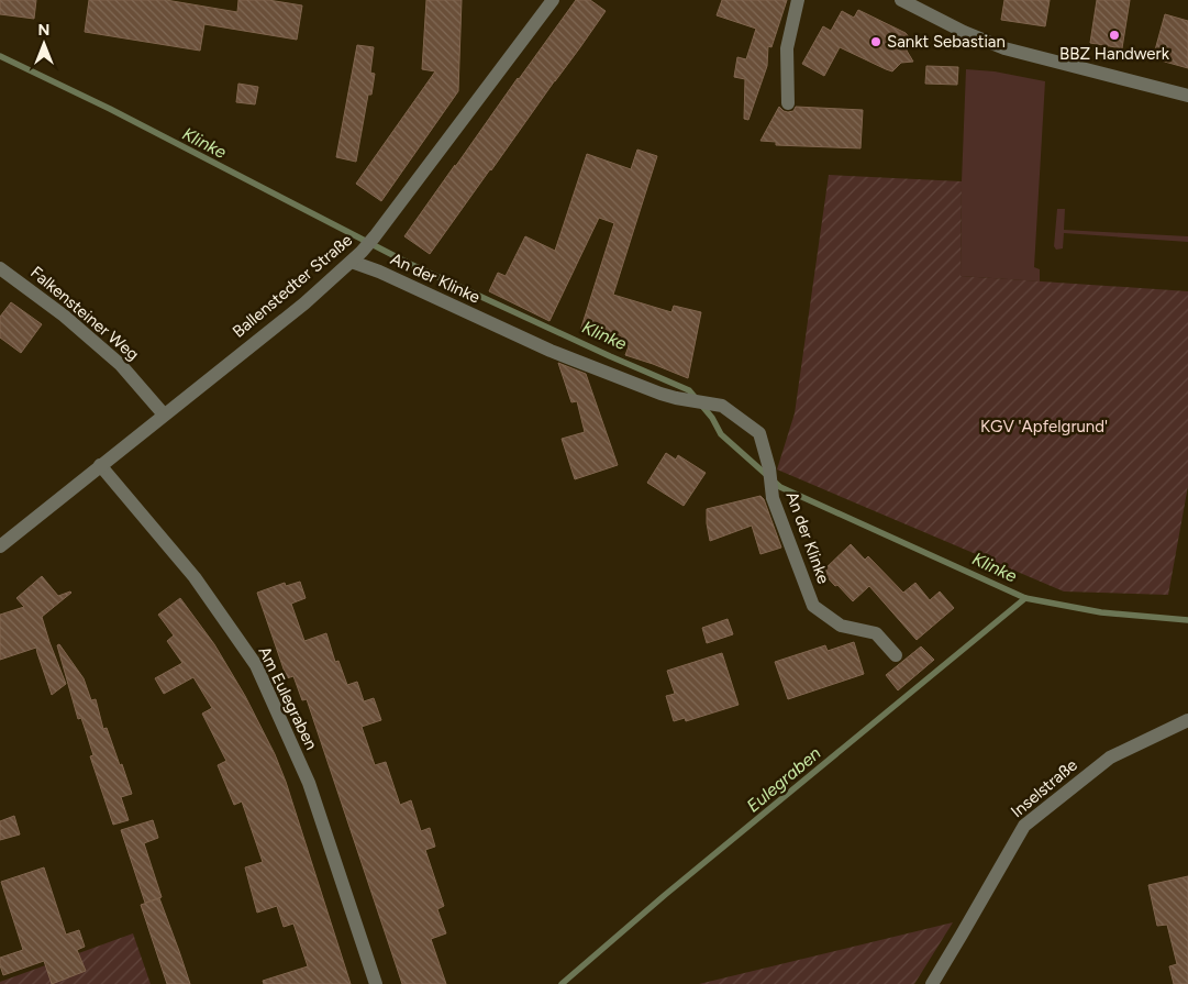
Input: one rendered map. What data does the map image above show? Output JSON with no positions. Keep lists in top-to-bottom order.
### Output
{
  "streets": {
    "street": [
      "An der Klinke",
      "Ballenstedter Straße",
      "Falkensteiner Weg",
      "Am Eulegraben",
      "Inselstraße"
    ]
  },
  "crossings": [
    ["An der Klinke", "Ballenstedter Straße"],
    ["Ballenstedter Straße", "Falkensteiner Weg"],
    ["Ballenstedter Straße", "Am Eulegraben"]
  ],
  "water": ["Klinke", "Eulegraben"],
  "parks": ["KGV 'Apfelgrund'"],
  "places": ["BBZ Handwerk", "Sankt Sebastian"],
  "north": "top"
}
